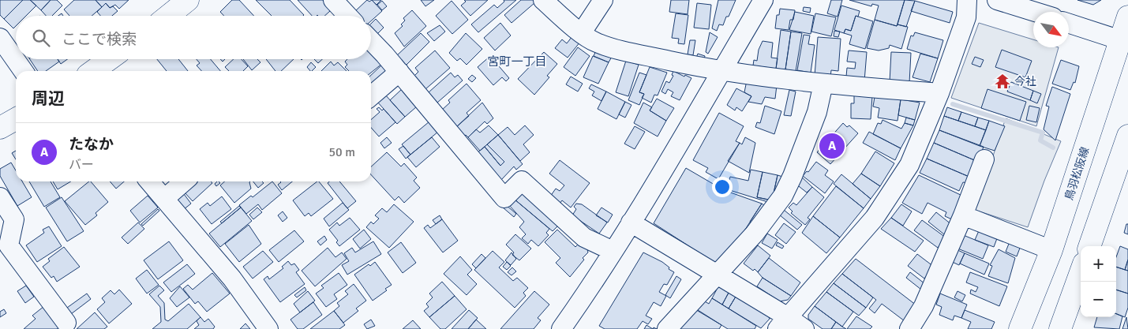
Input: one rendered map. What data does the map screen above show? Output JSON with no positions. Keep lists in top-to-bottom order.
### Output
{
  "streets": {
    "main road": ["鳥羽松阪線"]
  },
  "districts": ["宮町一丁目"],
  "places": {
    "temple": ["今社"]
  },
  "north": "bottom right",
  "page": {
    "search": "ここで検索",
    "heading": "周辺",
    "list": [
      {
        "mark": "A",
        "name": "たなか",
        "note": "バー",
        "value": "50 m"
      }
    ],
    "pins": "A",
    "map_buttons": ["+", "−"]
  }
}
